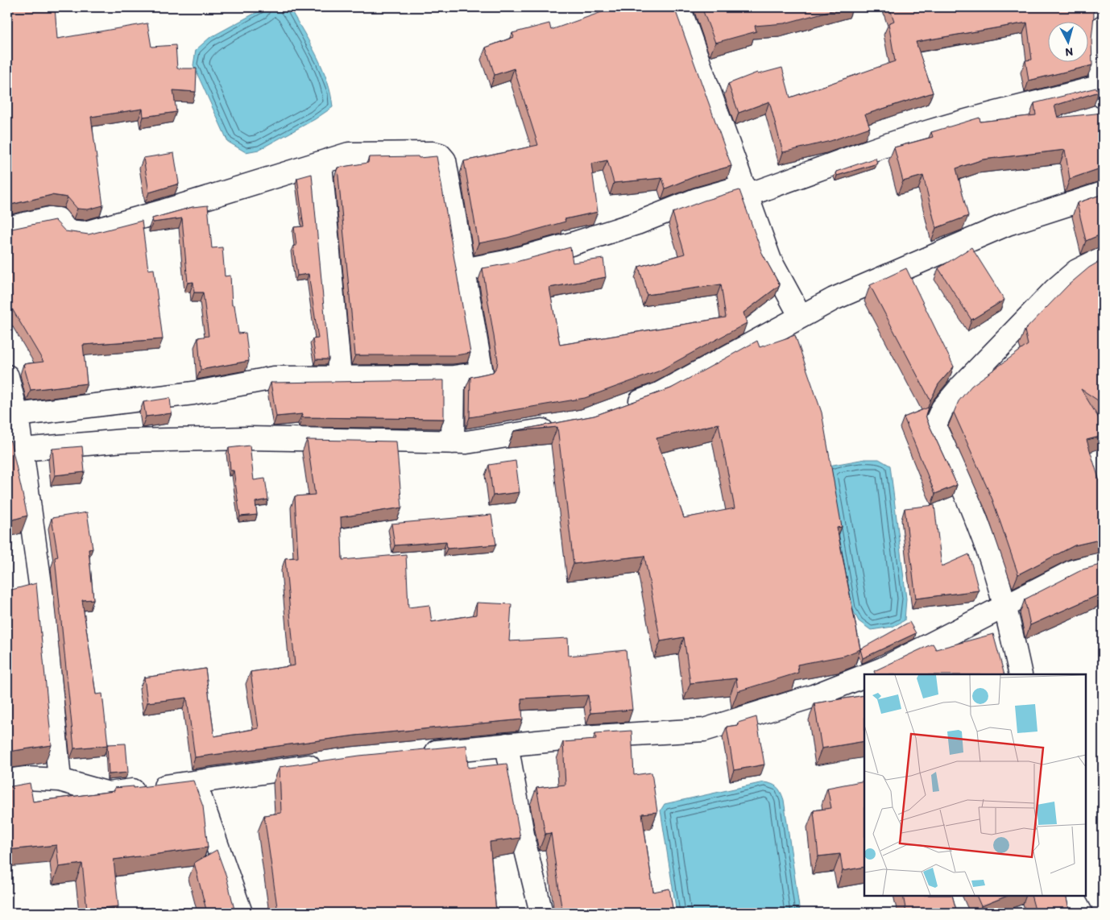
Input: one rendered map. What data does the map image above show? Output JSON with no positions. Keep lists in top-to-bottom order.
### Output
{
  "north": "bottom"
}
